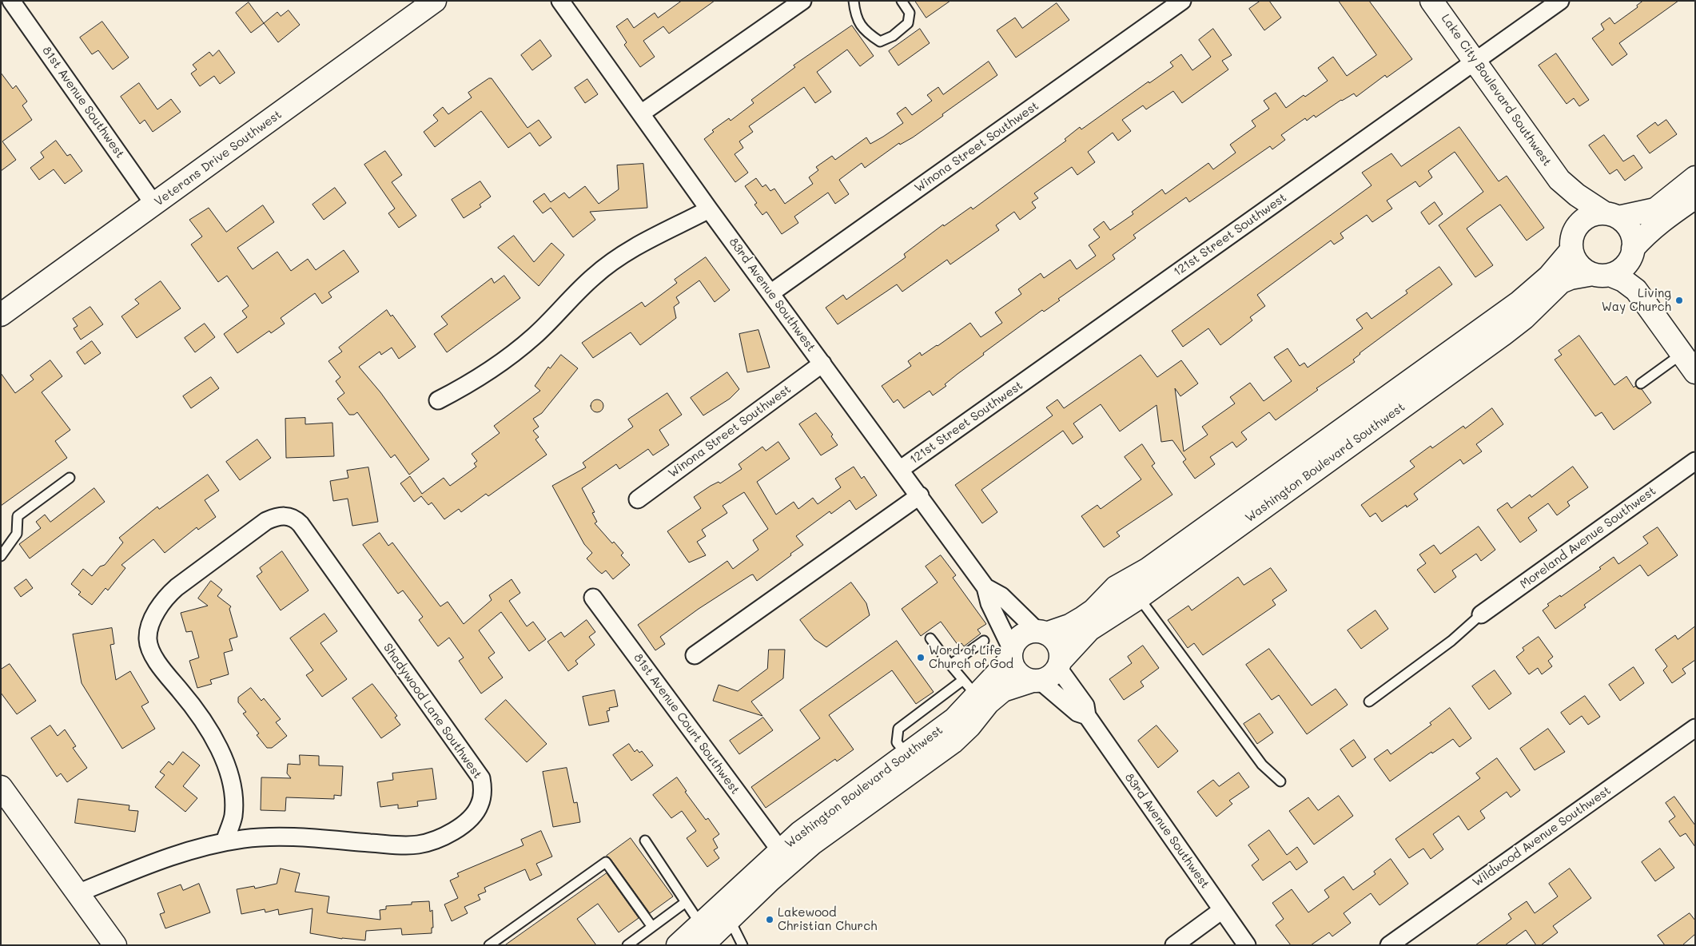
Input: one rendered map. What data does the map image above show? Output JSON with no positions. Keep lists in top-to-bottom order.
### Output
{
  "streets": {
    "main road": ["Lake City Boulevard Southwest", "Veterans Drive Southwest", "Washington Boulevard Southwest"],
    "street": [
      "81st Avenue Southwest",
      "Winona Street Southwest",
      "121st Street Southwest",
      "83rd Avenue Southwest",
      "Moreland Avenue Southwest",
      "Shadywood Lane Southwest",
      "81st Avenue Court Southwest",
      "Wildwood Avenue Southwest"
    ]
  },
  "crossings": [
    ["Lake City Boulevard Southwest", "121st Street Southwest"],
    ["Lake City Boulevard Southwest", "Washington Boulevard Southwest"],
    ["81st Avenue Southwest", "Veterans Drive Southwest"],
    ["Winona Street Southwest", "83rd Avenue Southwest"],
    ["121st Street Southwest", "83rd Avenue Southwest"],
    ["83rd Avenue Southwest", "Washington Boulevard Southwest"],
    ["Washington Boulevard Southwest", "81st Avenue Court Southwest"]
  ],
  "places": ["Living Way Church", "Word of Life Church of God", "Lakewood Christian Church"]
}
